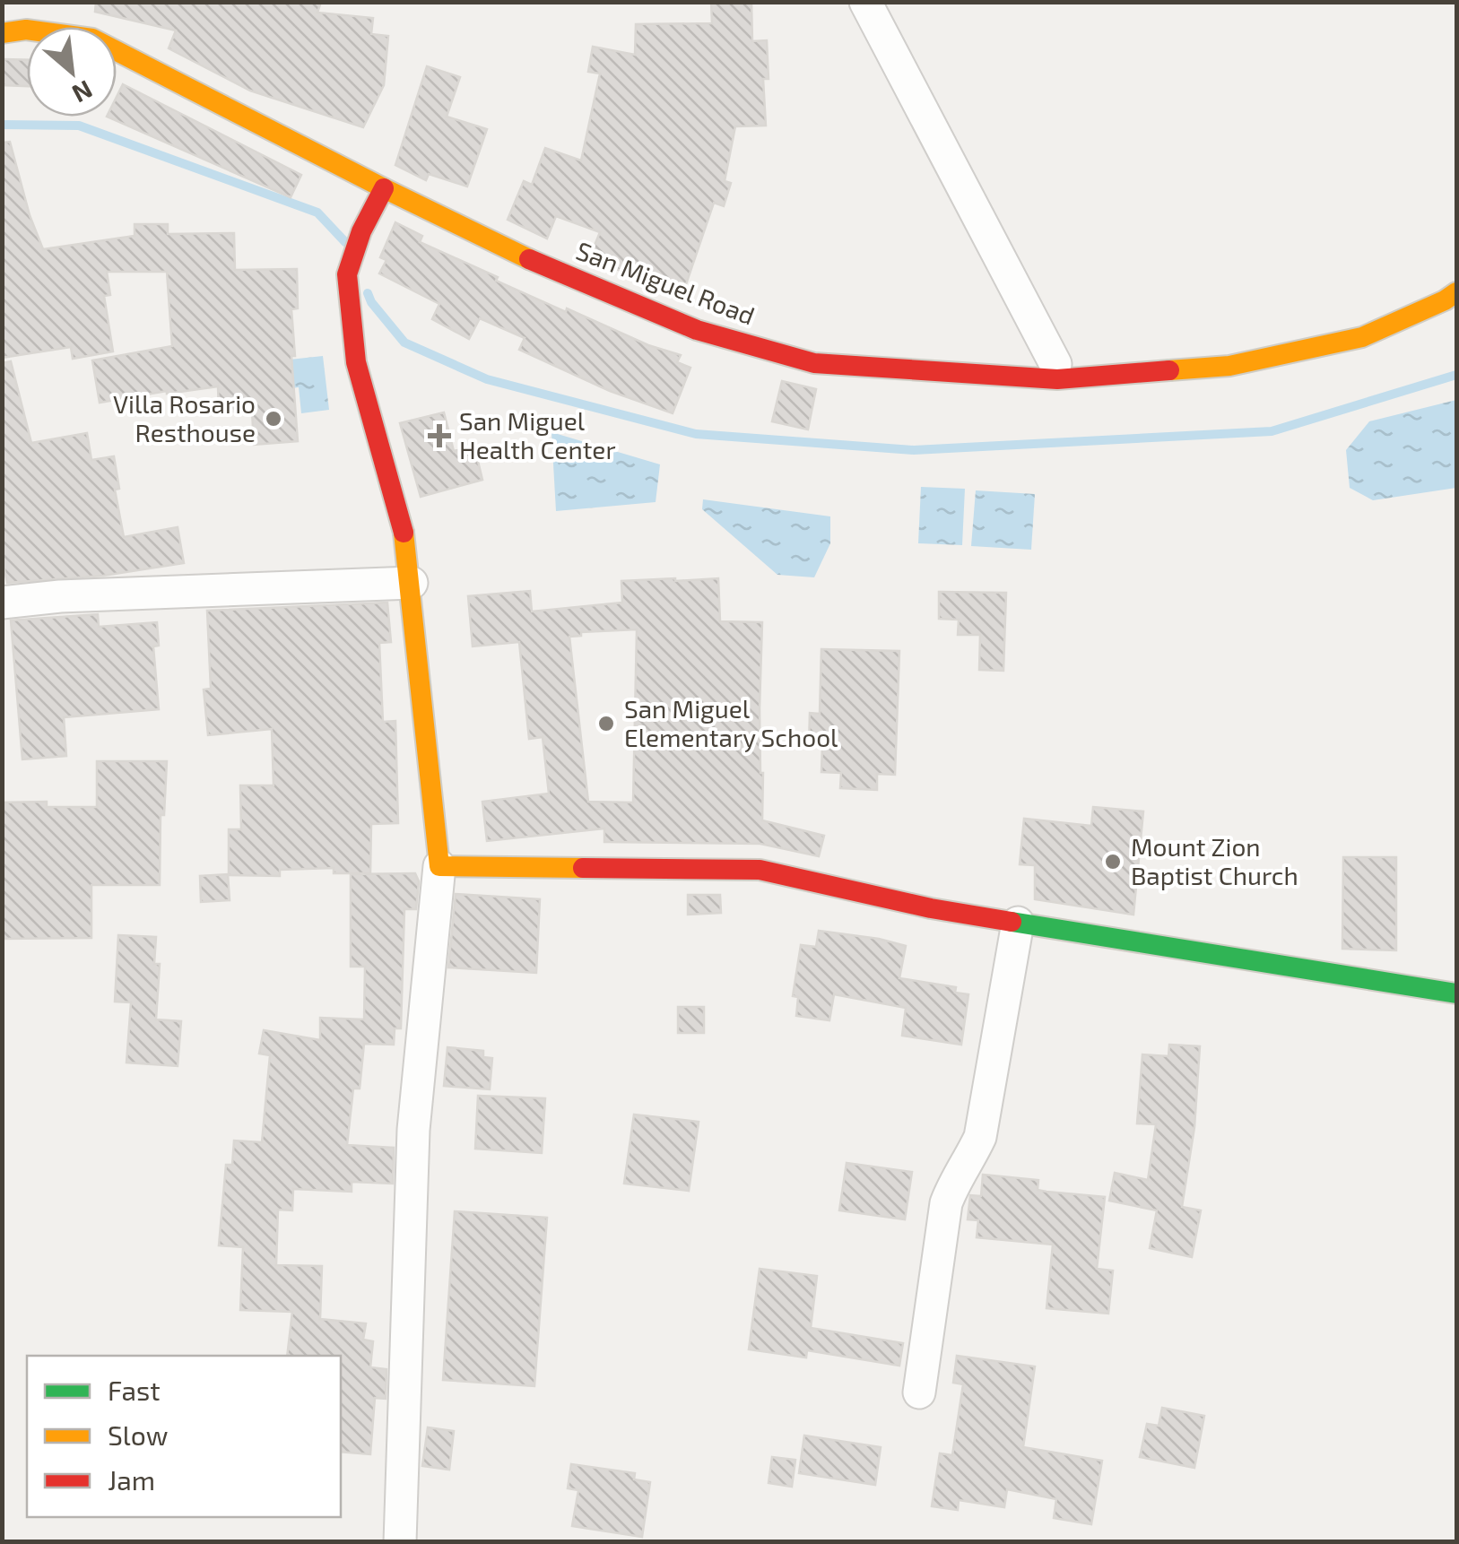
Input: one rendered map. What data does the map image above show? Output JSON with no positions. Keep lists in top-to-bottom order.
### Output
{
  "streets": {
    "street": ["San Miguel Road"]
  },
  "places": {
    "other": ["Villa Rosario Resthouse", "San Miguel Elementary School", "Mount Zion Baptist Church"],
    "health": ["San Miguel Health Center"]
  },
  "legend": ["Fast", "Slow", "Jam"],
  "north": "bottom right"
}
